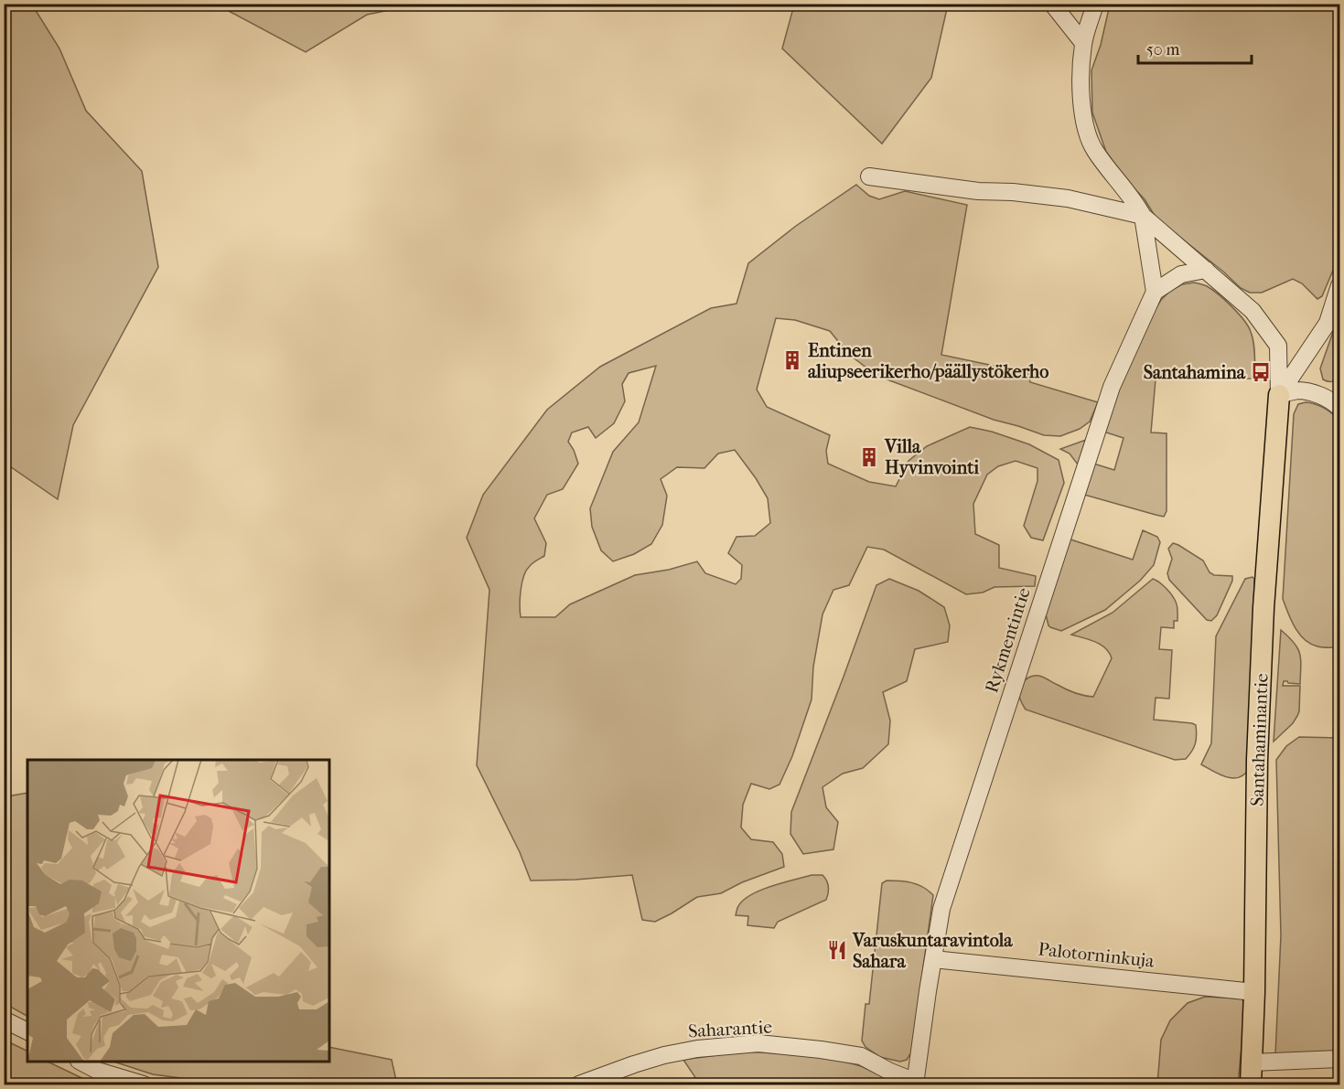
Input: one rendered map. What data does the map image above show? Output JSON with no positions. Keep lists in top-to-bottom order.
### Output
{
  "streets": {
    "main road": ["Santahaminantie"],
    "street": ["Rykmentintie", "Palotorninkuja", "Saharantie"]
  },
  "crossings": [
    ["Rykmentintie", "Palotorninkuja"],
    ["Rykmentintie", "Saharantie"],
    ["Santahaminantie", "Palotorninkuja"]
  ],
  "places": {
    "building": ["Entinen aliupseerikerho/päällystökerho", "Villa Hyvinvointi"],
    "bus stop": ["Santahamina"],
    "restaurant": ["Varuskuntaravintola Sahara"]
  },
  "scale_bar": "50 m"
}
